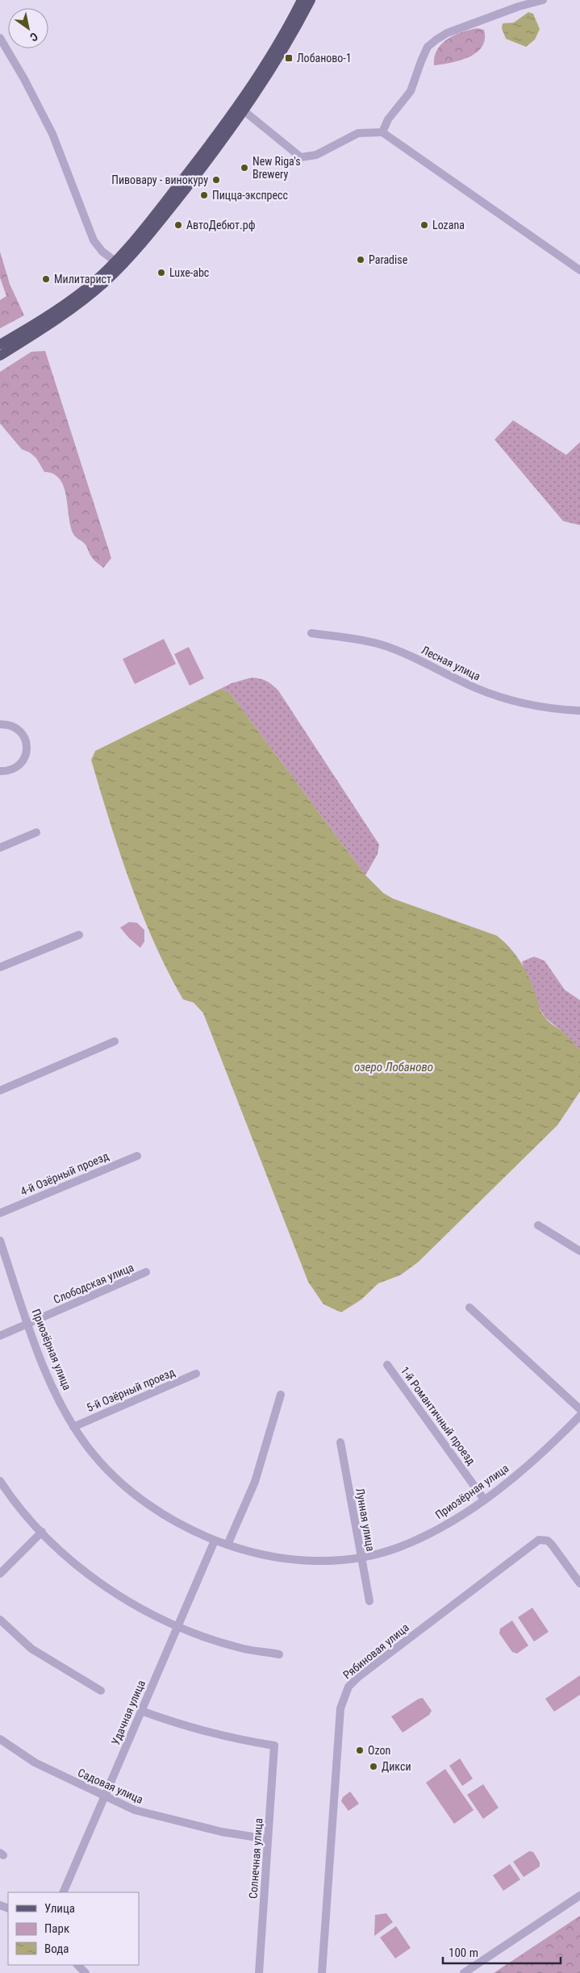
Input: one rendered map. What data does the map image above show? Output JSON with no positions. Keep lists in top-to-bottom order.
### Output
{
  "streets": {
    "street": [
      "Лесная улица",
      "4-й Озёрный проезд",
      "Слободская улица",
      "Приозёрная улица",
      "5-й Озёрный проезд",
      "1-й Романтичный проезд",
      "Лунная улица",
      "Рябиновая улица",
      "Удачная улица",
      "Садовая улица",
      "Солнечная улица"
    ]
  },
  "crossings": [
    ["Слободская улица", "Приозёрная улица"],
    ["Приозёрная улица", "5-й Озёрный проезд"],
    ["Приозёрная улица", "1-й Романтичный проезд"],
    ["Приозёрная улица", "Лунная улица"],
    ["Приозёрная улица", "Удачная улица"],
    ["Удачная улица", "Садовая улица"],
    ["Удачная улица", "Солнечная улица"],
    ["Садовая улица", "Солнечная улица"]
  ],
  "water": ["озеро Лобаново"],
  "places": {
    "transit": ["Лобаново-1"],
    "other": [
      "New Riga's Brewery",
      "Пивовару - винокуру",
      "Пицца-экспресс",
      "АвтоДебют.рф",
      "Lozana",
      "Paradise",
      "Luxe-abc",
      "Милитарист",
      "Ozon",
      "Дикси"
    ]
  },
  "legend": ["Улица", "Парк", "Вода"],
  "scale_bar": "100 m",
  "north": "bottom right"
}
